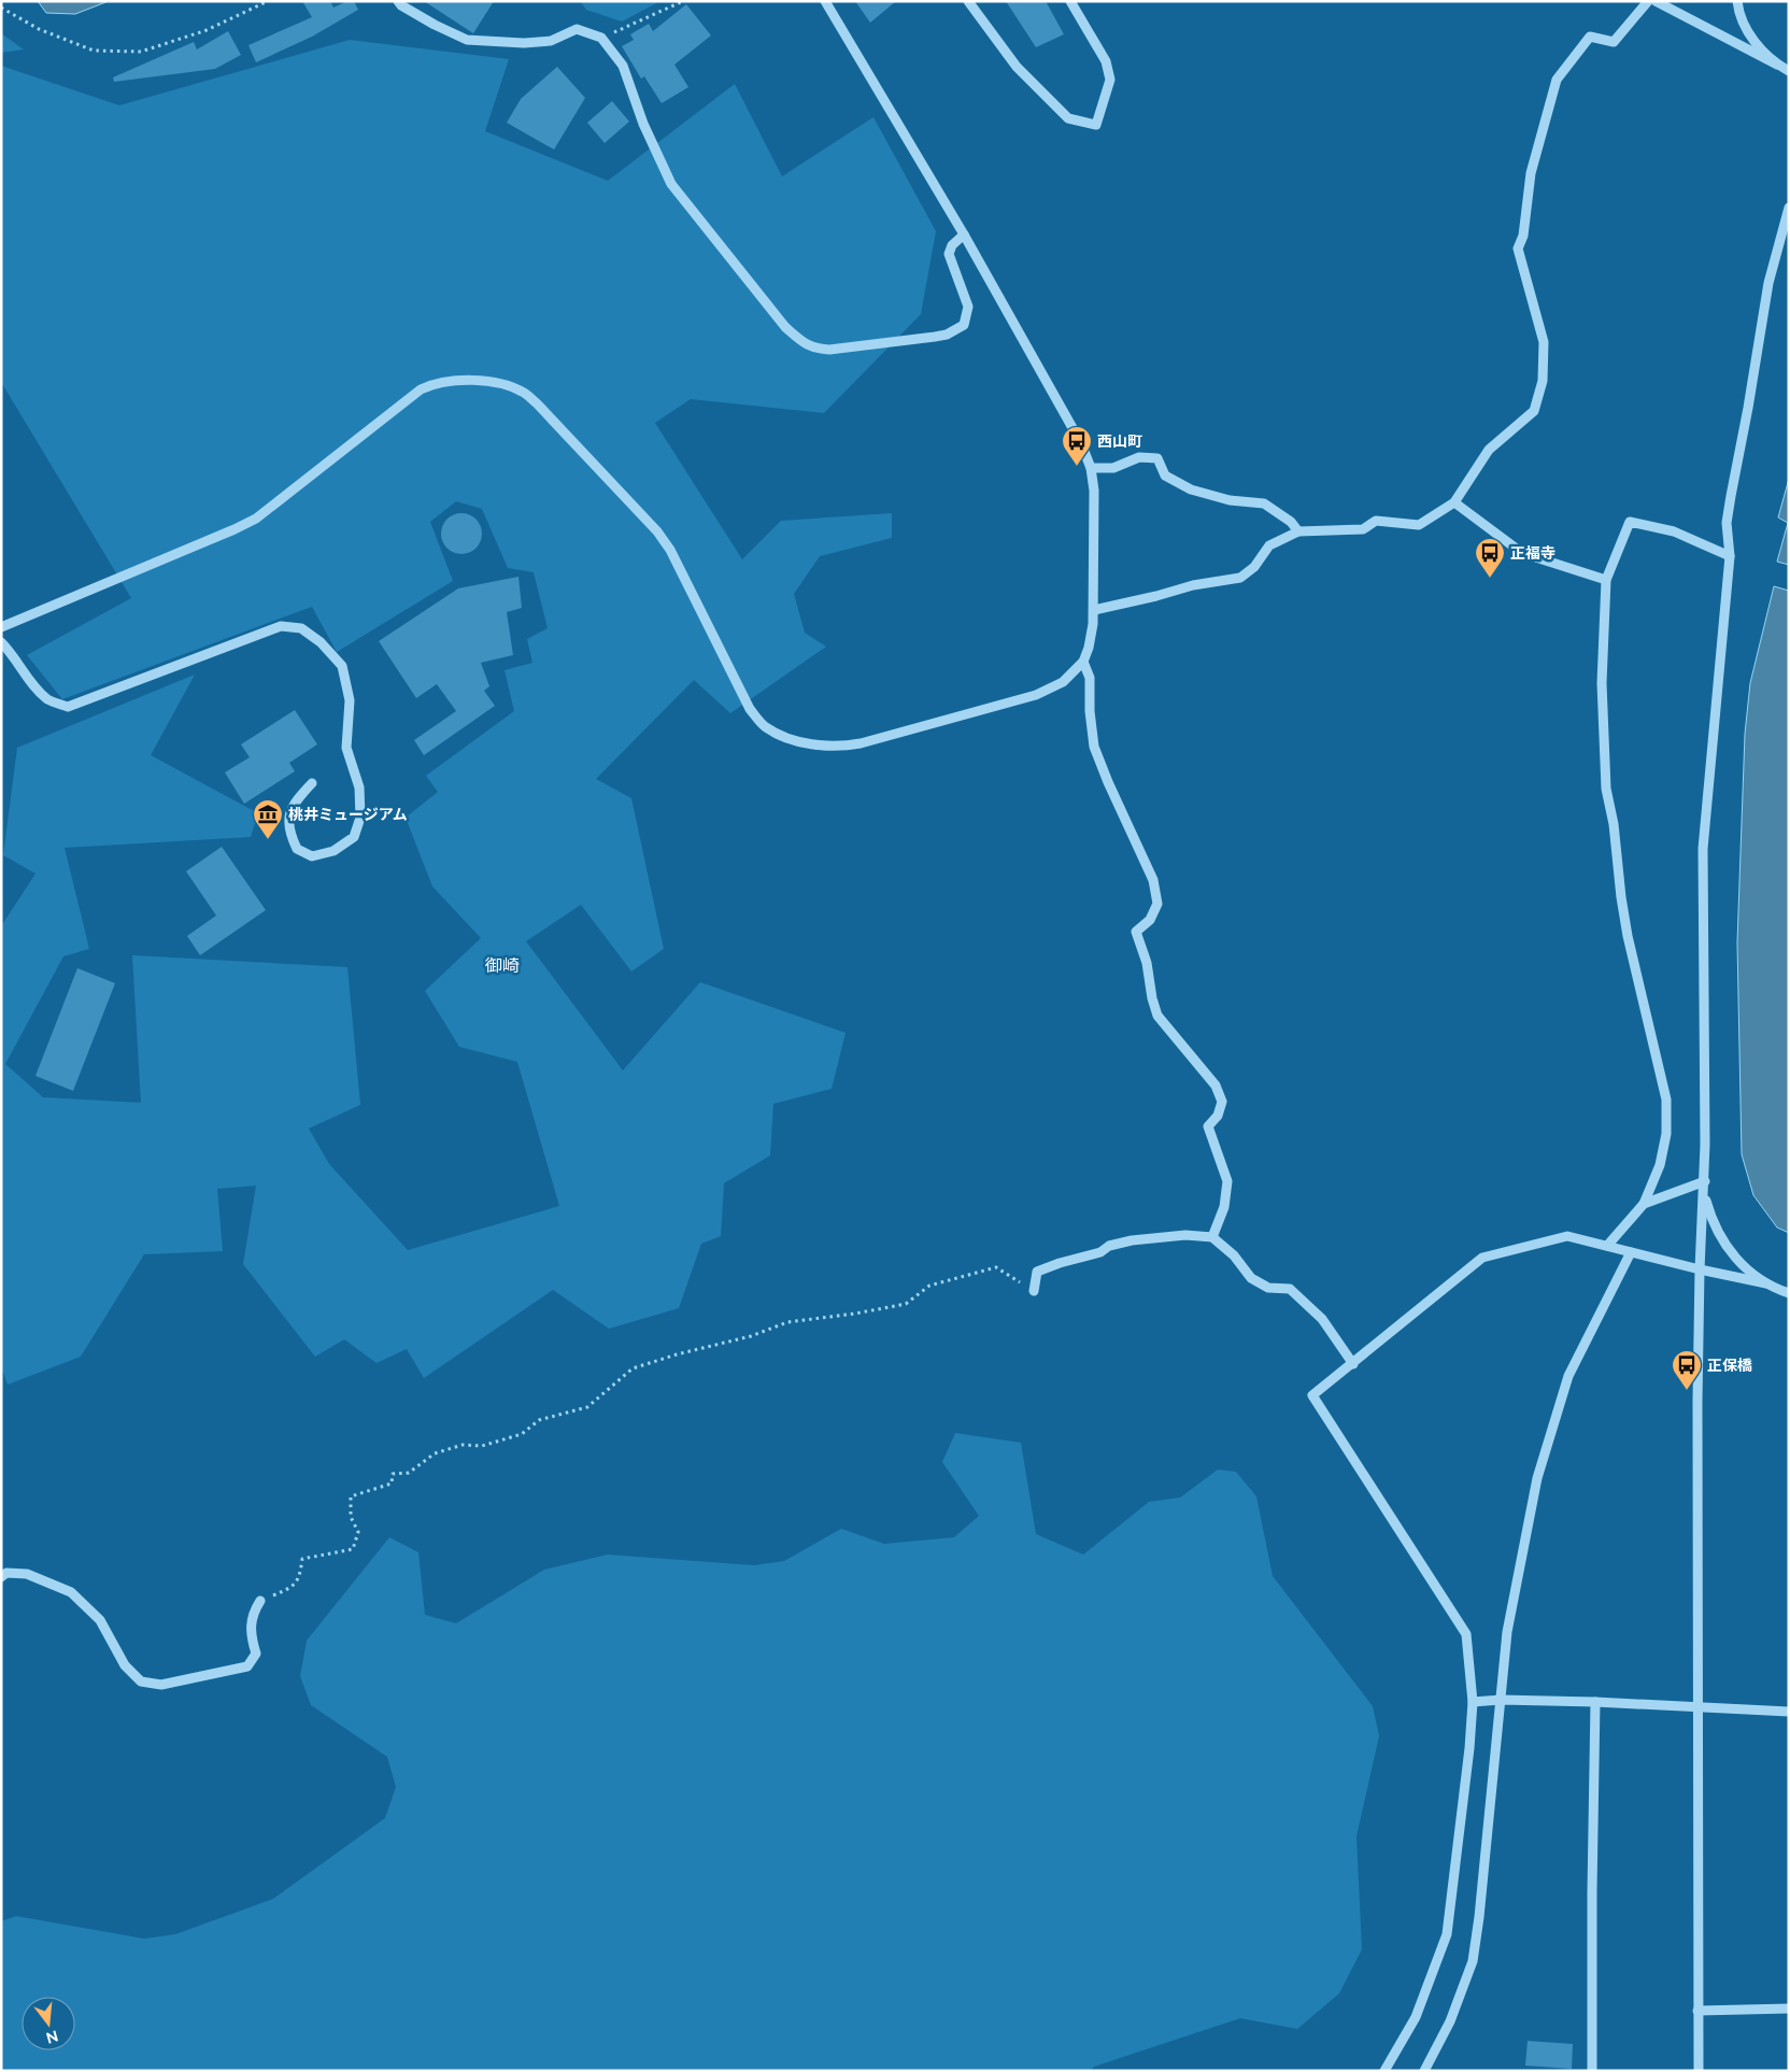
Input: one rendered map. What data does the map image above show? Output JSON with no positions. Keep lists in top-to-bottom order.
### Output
{
  "districts": ["御崎"],
  "places": {
    "bus stop": ["西山町", "正福寺", "正保橋"],
    "museum": ["桃井ミュージアム"]
  },
  "north": "bottom"
}
